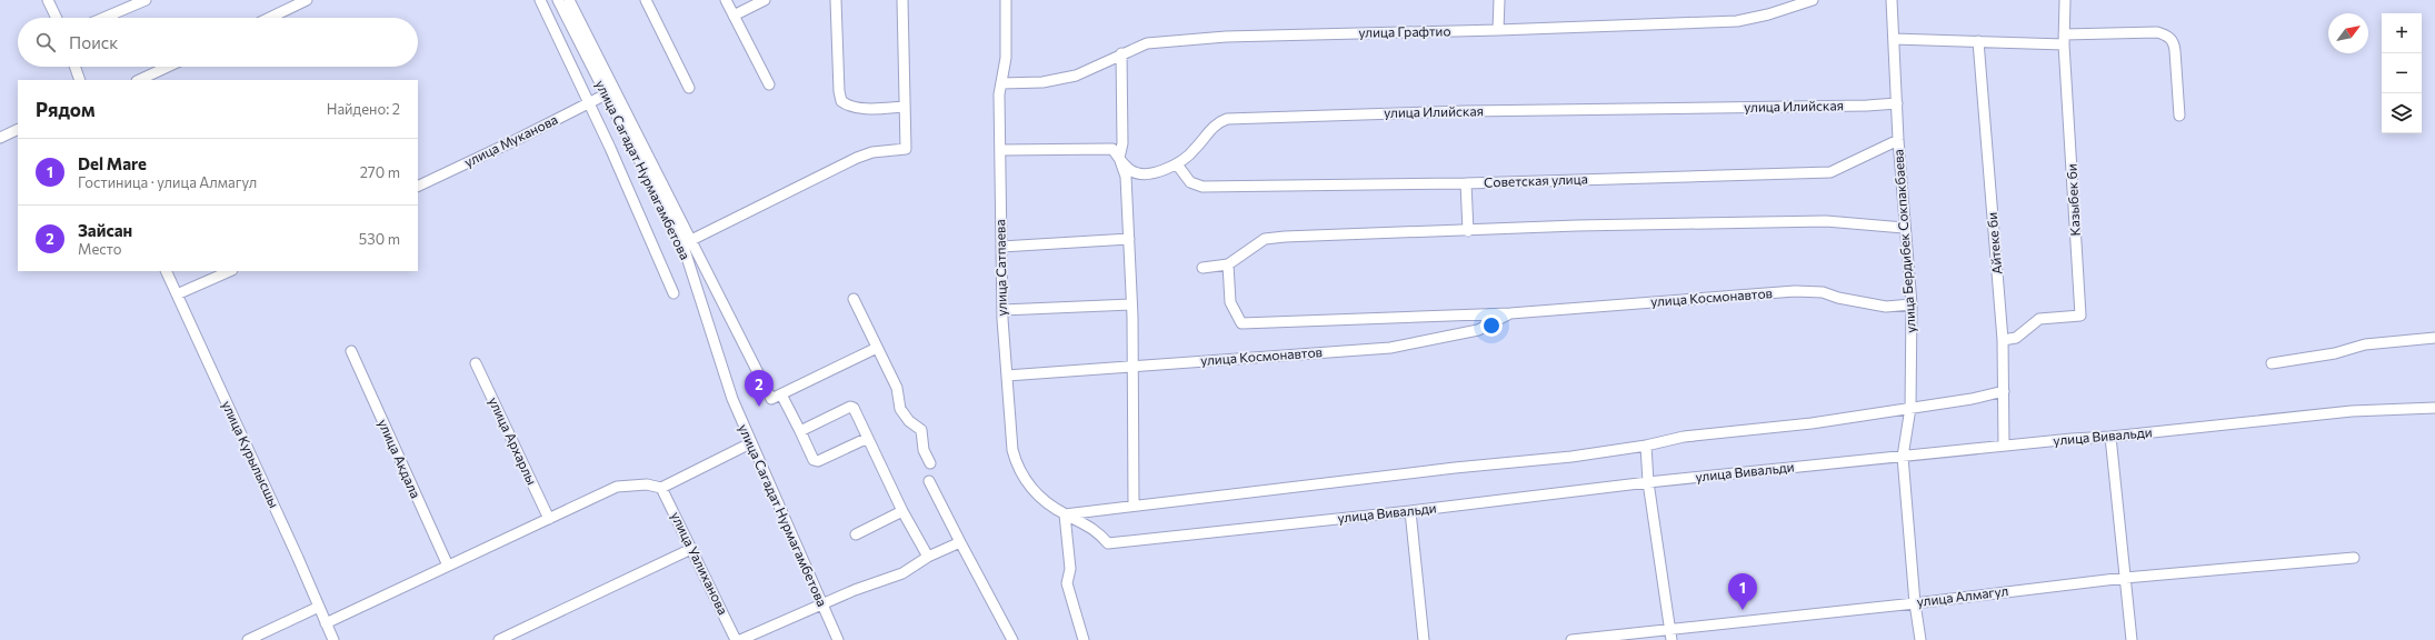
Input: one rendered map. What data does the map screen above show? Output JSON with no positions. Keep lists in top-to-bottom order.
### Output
{
  "streets": {
    "street": [
      "улица Графтио",
      "улица Илийская",
      "улица Муканова",
      "улица Сагадат Нурмагамбетова",
      "Советская улица",
      "Казыбек би",
      "улица Бердибек Сокпакбаева",
      "Айтеке би",
      "улица Сатпаева",
      "улица Космонавтов",
      "улица Вивальди",
      "улица Архарлы",
      "улица Курылысшы",
      "улица Акдала",
      "улица Уалиханова",
      "улица Алмагул"
    ]
  },
  "crossings": [
    ["улица Графтио", "улица Сатпаева"],
    ["улица Илийская", "Советская улица"],
    ["улица Илийская", "улица Бердибек Сокпакбаева"],
    ["улица Илийская", "улица Сатпаева"],
    ["улица Муканова", "улица Сагадат Нурмагамбетова"],
    ["Советская улица", "улица Бердибек Сокпакбаева"],
    ["Казыбек би", "Айтеке би"],
    ["улица Бердибек Сокпакбаева", "улица Космонавтов"],
    ["улица Бердибек Сокпакбаева", "улица Вивальди"],
    ["улица Бердибек Сокпакбаева", "улица Алмагул"],
    ["Айтеке би", "улица Вивальди"],
    ["улица Сатпаева", "улица Космонавтов"],
    ["улица Сатпаева", "улица Вивальди"]
  ],
  "north": "top right",
  "page": {
    "map_buttons": ["+", "−"],
    "search": "Поиск",
    "heading": ["Рядом", "Найдено: 2"],
    "list": [
      {
        "mark": "1",
        "name": "Del Mare",
        "note": "Гостиница · улица Алмагул",
        "value": "270 m"
      },
      {
        "mark": "2",
        "name": "Зайсан",
        "note": "Место",
        "value": "530 m"
      }
    ],
    "pins": ["2", "1"]
  }
}
